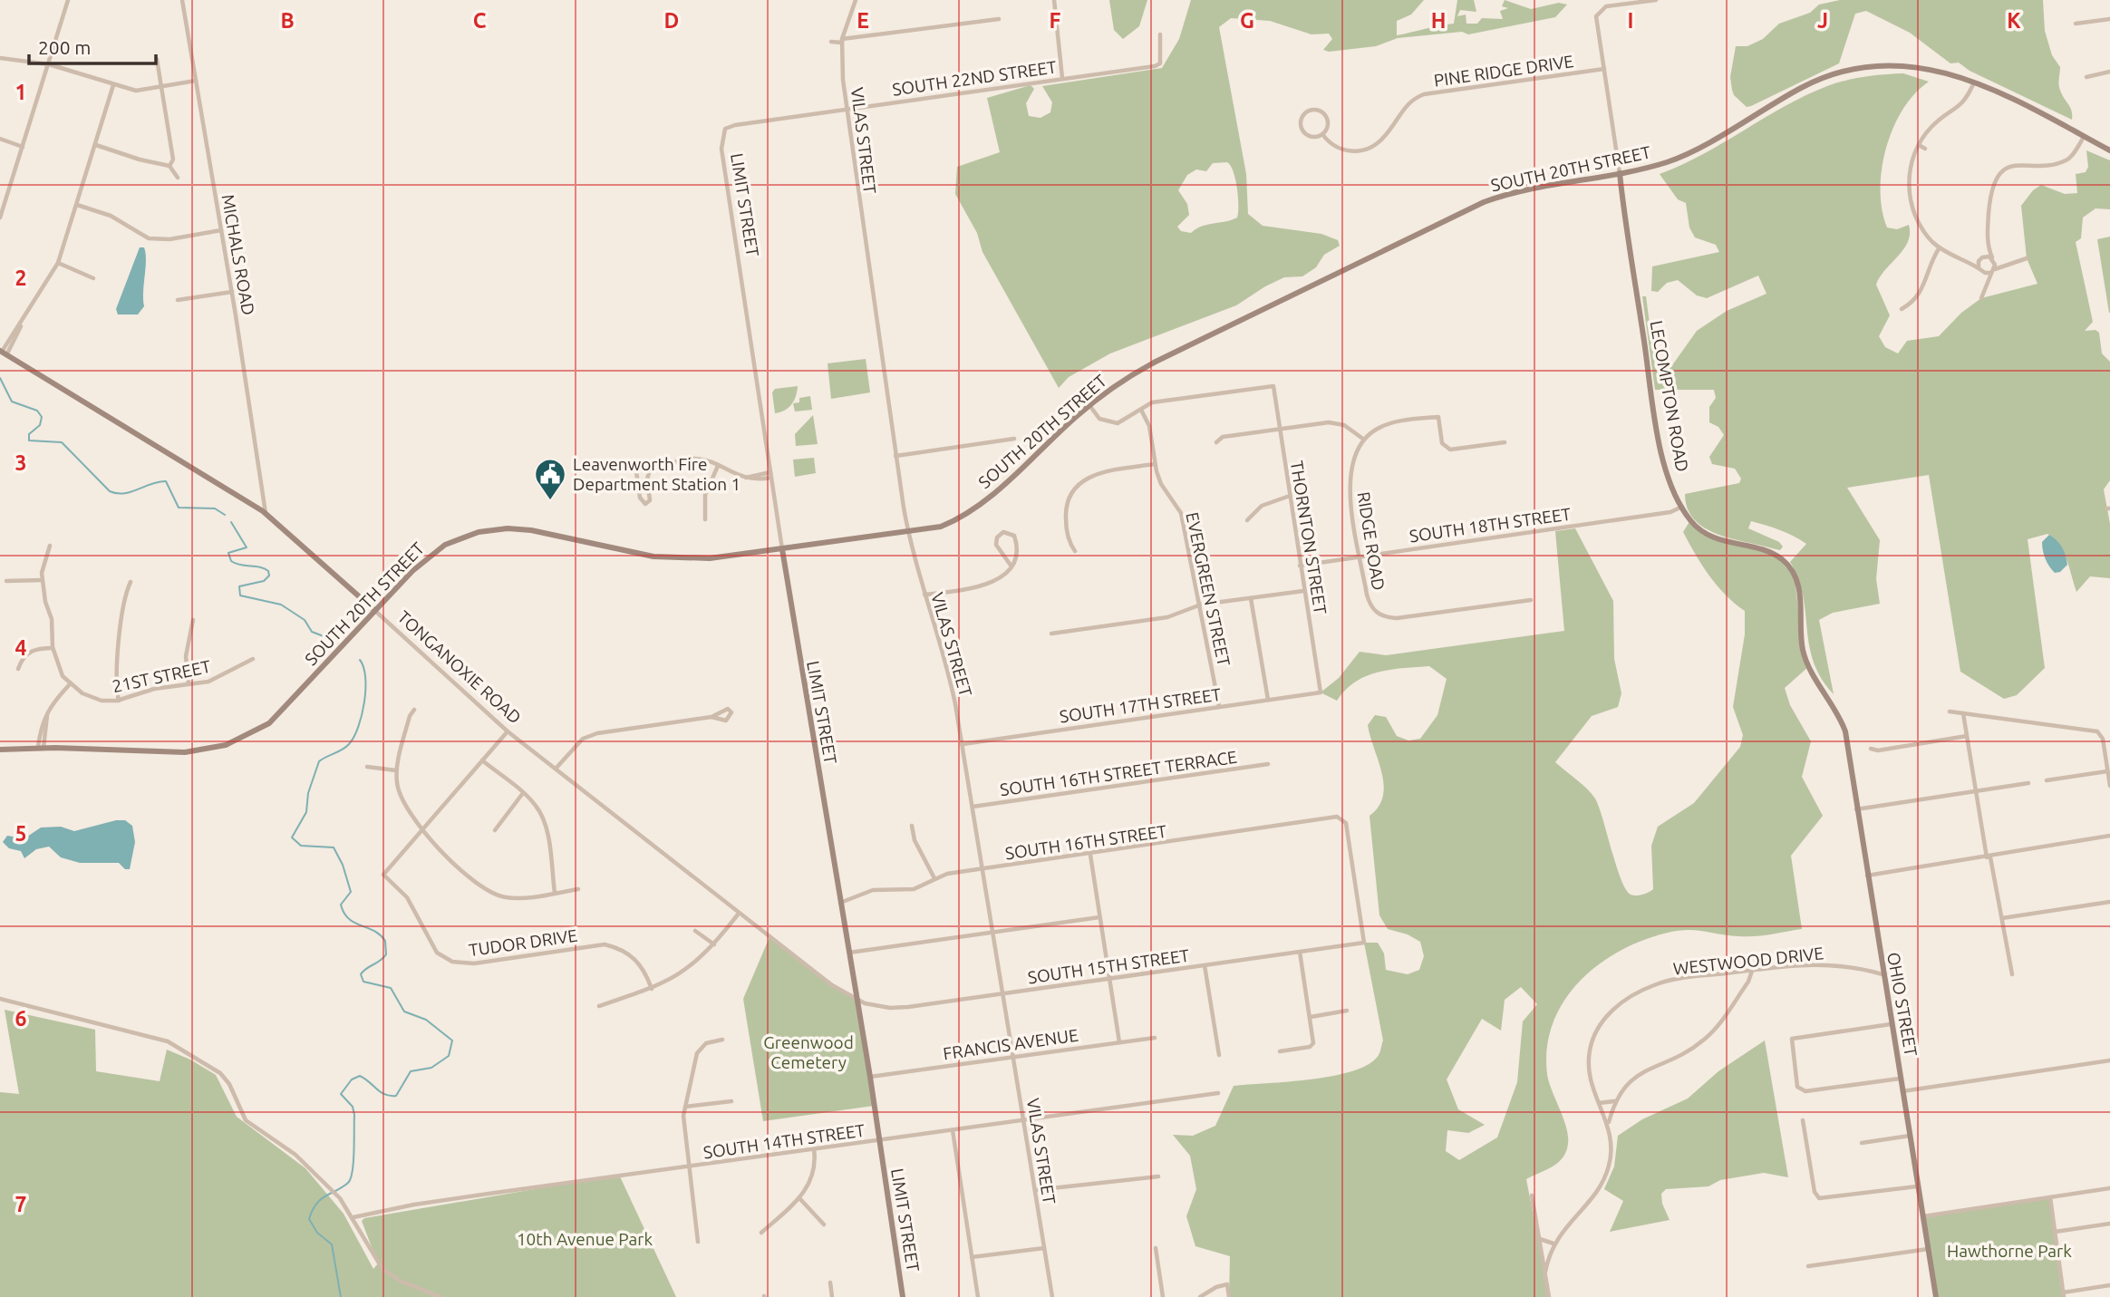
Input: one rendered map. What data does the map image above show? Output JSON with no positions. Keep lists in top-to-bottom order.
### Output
{
  "streets": {
    "street": [
      "PINE RIDGE DRIVE",
      "SOUTH 22ND STREET",
      "VILAS STREET",
      "SOUTH 20TH STREET",
      "LIMIT STREET",
      "MICHALS ROAD",
      "LECOMPTON ROAD",
      "SOUTH 18TH STREET",
      "THORNTON STREET",
      "RIDGE ROAD",
      "EVERGREEN STREET",
      "TONGANOXIE ROAD",
      "21ST STREET",
      "SOUTH 17TH STREET",
      "SOUTH 16TH STREET TERRACE",
      "SOUTH 16TH STREET",
      "TUDOR DRIVE",
      "WESTWOOD DRIVE",
      "SOUTH 15TH STREET",
      "OHIO STREET",
      "FRANCIS AVENUE",
      "SOUTH 14TH STREET"
    ]
  },
  "crossings": [
    ["PINE RIDGE DRIVE", "LECOMPTON ROAD"],
    ["SOUTH 22ND STREET", "VILAS STREET"],
    ["SOUTH 22ND STREET", "LIMIT STREET"],
    ["VILAS STREET", "SOUTH 20TH STREET"],
    ["VILAS STREET", "SOUTH 17TH STREET"],
    ["VILAS STREET", "SOUTH 16TH STREET TERRACE"],
    ["VILAS STREET", "SOUTH 16TH STREET"],
    ["VILAS STREET", "SOUTH 15TH STREET"],
    ["VILAS STREET", "FRANCIS AVENUE"],
    ["VILAS STREET", "SOUTH 14TH STREET"],
    ["SOUTH 20TH STREET", "LIMIT STREET"],
    ["SOUTH 20TH STREET", "LECOMPTON ROAD"],
    ["SOUTH 20TH STREET", "TONGANOXIE ROAD"],
    ["LIMIT STREET", "TONGANOXIE ROAD"],
    ["LIMIT STREET", "SOUTH 16TH STREET"],
    ["LIMIT STREET", "SOUTH 15TH STREET"],
    ["LIMIT STREET", "FRANCIS AVENUE"],
    ["LIMIT STREET", "SOUTH 14TH STREET"],
    ["MICHALS ROAD", "TONGANOXIE ROAD"],
    ["LECOMPTON ROAD", "SOUTH 18TH STREET"],
    ["LECOMPTON ROAD", "OHIO STREET"],
    ["SOUTH 18TH STREET", "THORNTON STREET"],
    ["SOUTH 18TH STREET", "RIDGE ROAD"],
    ["THORNTON STREET", "EVERGREEN STREET"],
    ["THORNTON STREET", "SOUTH 17TH STREET"],
    ["EVERGREEN STREET", "SOUTH 17TH STREET"],
    ["TONGANOXIE ROAD", "SOUTH 15TH STREET"],
    ["SOUTH 16TH STREET", "SOUTH 15TH STREET"],
    ["WESTWOOD DRIVE", "OHIO STREET"]
  ],
  "parks": ["Greenwood Cemetery", "10th Avenue Park", "Hawthorne Park"],
  "places": {
    "public building": ["Leavenworth Fire Department Station 1"]
  },
  "scale_bar": "200 m",
  "grid": {
    "columns": [
      "B",
      "C",
      "D",
      "E",
      "F",
      "G",
      "H",
      "I",
      "J",
      "K"
    ],
    "rows": [
      "1",
      "2",
      "3",
      "4",
      "5",
      "6",
      "7"
    ]
  }
}
